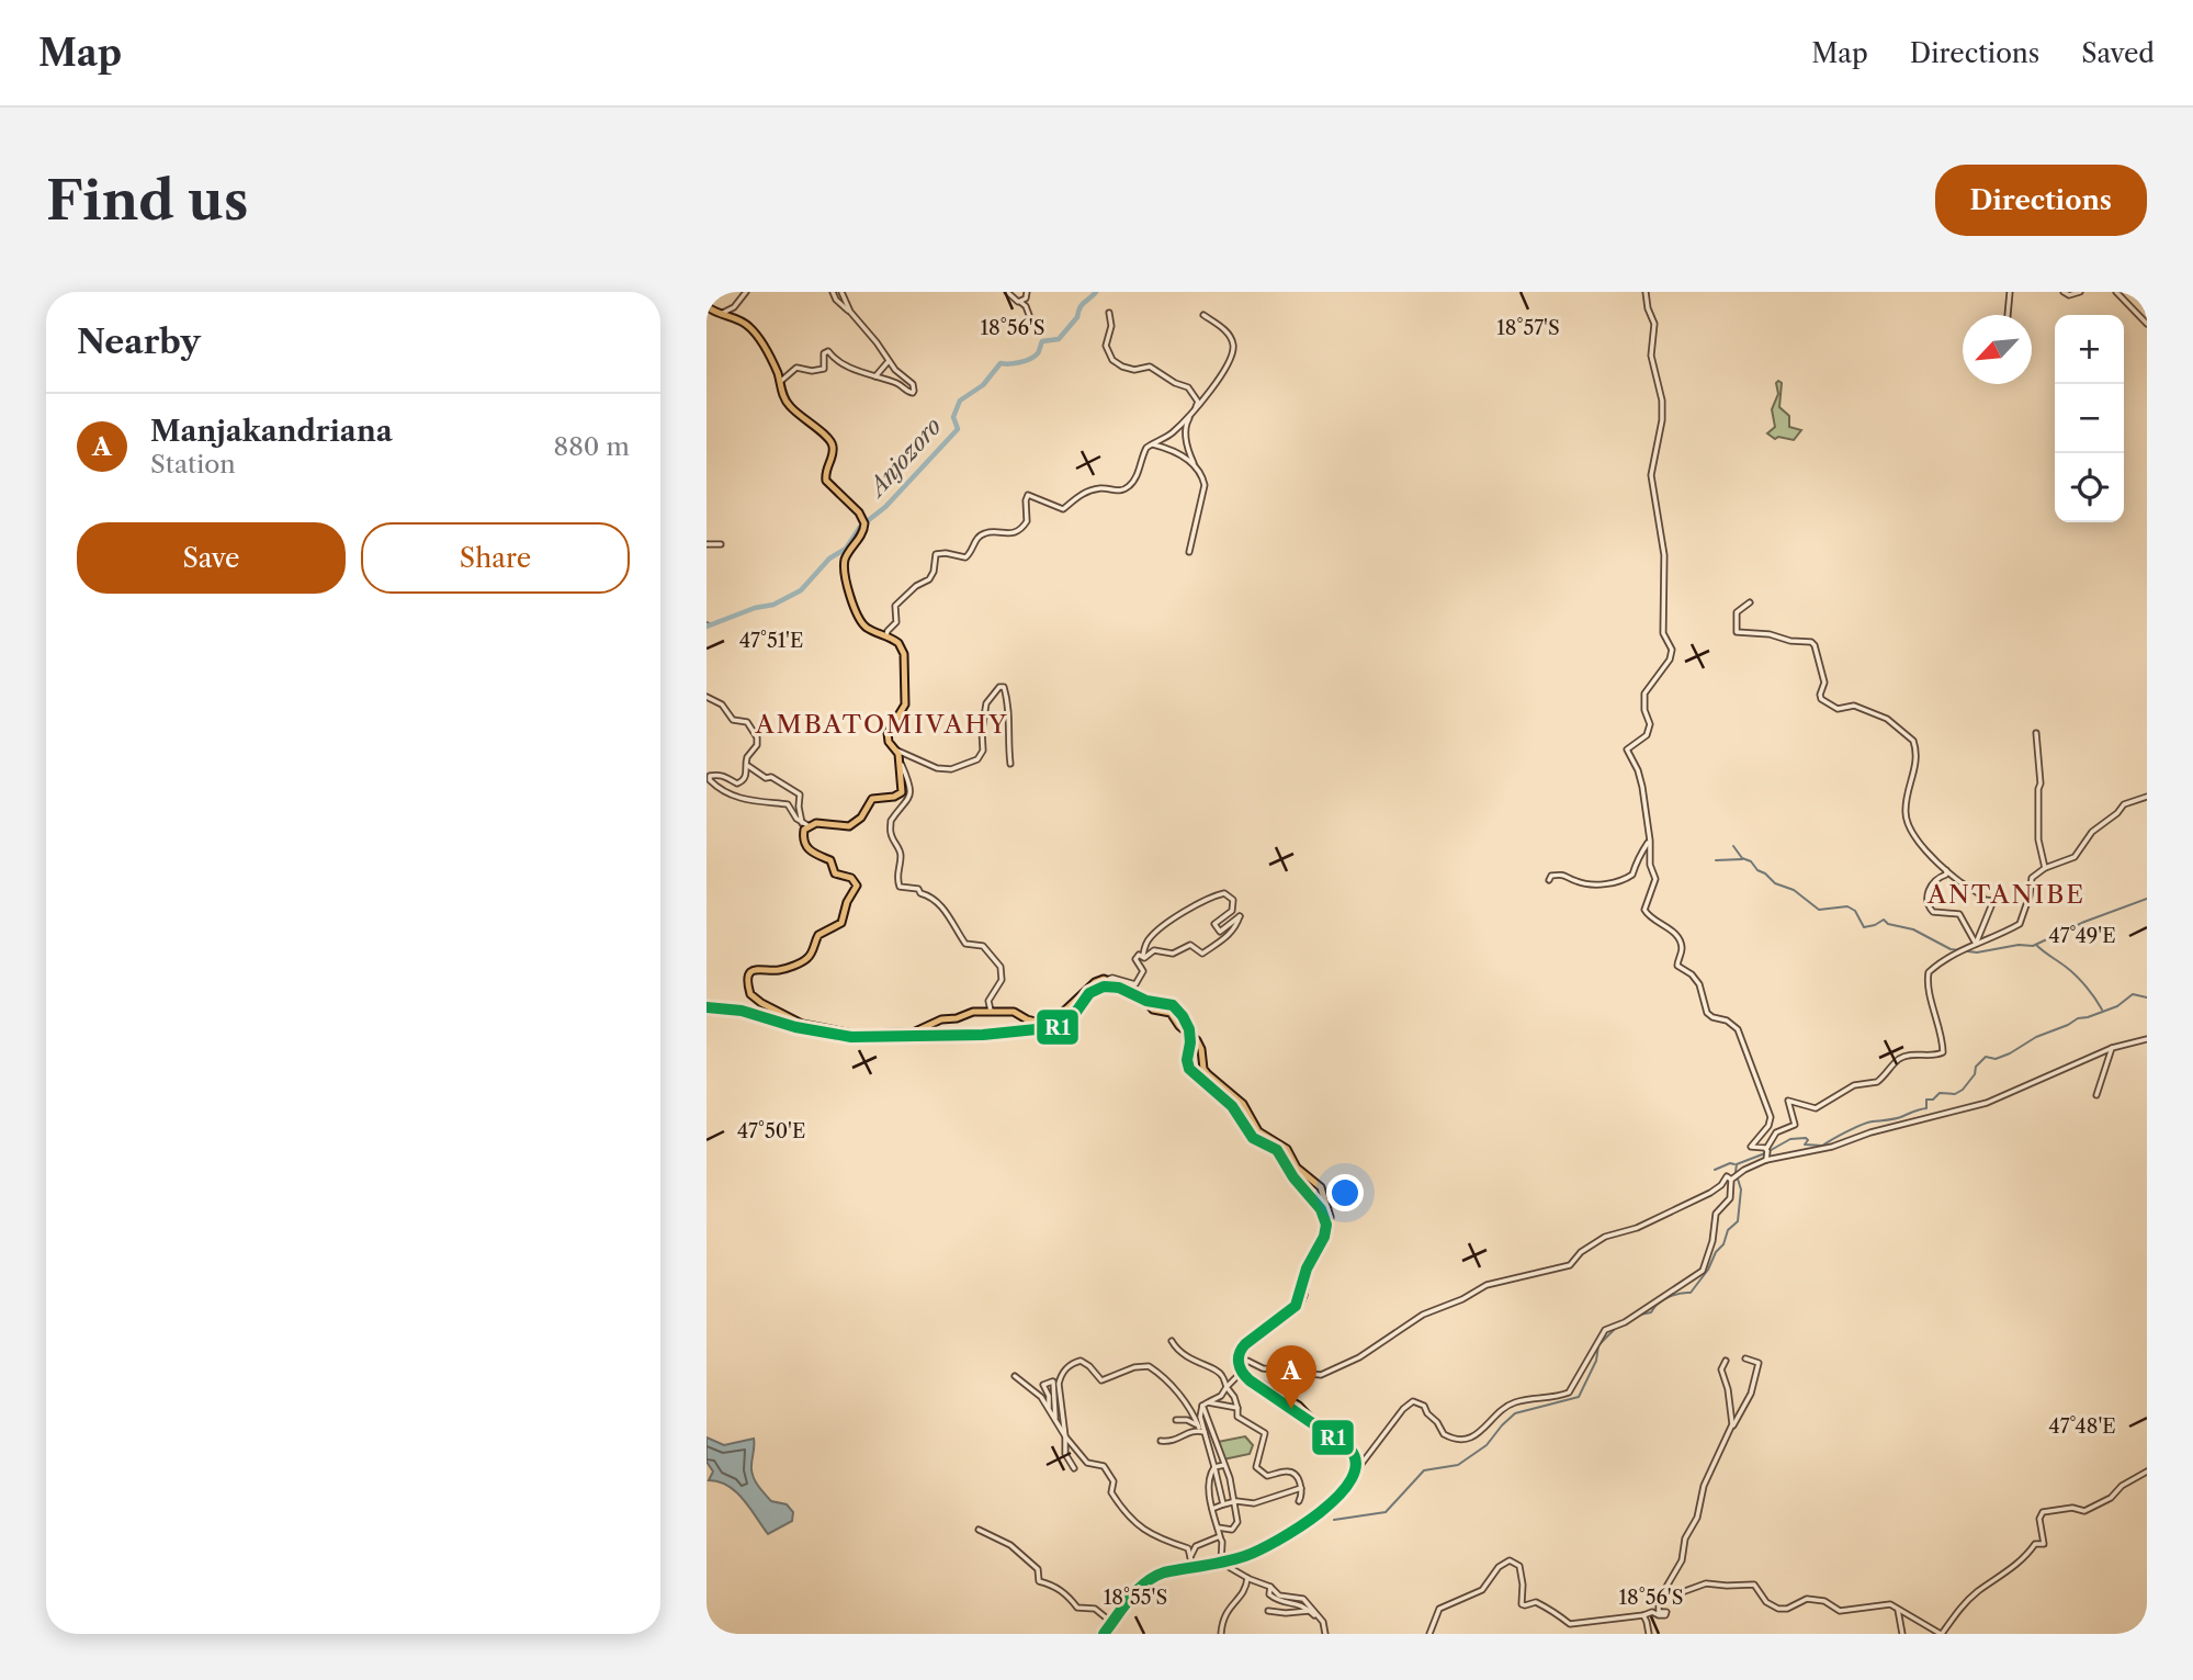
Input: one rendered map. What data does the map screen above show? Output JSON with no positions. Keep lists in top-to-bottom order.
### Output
{
  "districts": ["AMBATOMIVAHY", "ANTANIBE"],
  "water": ["Anjozoro"],
  "lines": ["transit line R1"],
  "north": "bottom left",
  "page": {
    "header": "Map",
    "nav": ["Map", "Directions", "Saved"],
    "buttons": [
      "Directions",
      ["Save", "Share"]
    ],
    "title": "Find us",
    "heading": "Nearby",
    "map_buttons": ["+", "−"],
    "list": [
      {
        "mark": "A",
        "name": "Manjakandriana",
        "note": "Station",
        "value": "880 m"
      }
    ],
    "pins": "A"
  },
  "coordinates": [
    "18°56'S",
    "18°57'S",
    "47°51'E",
    "47°49'E",
    "47°50'E",
    "47°48'E",
    "18°55'S"
  ]
}
